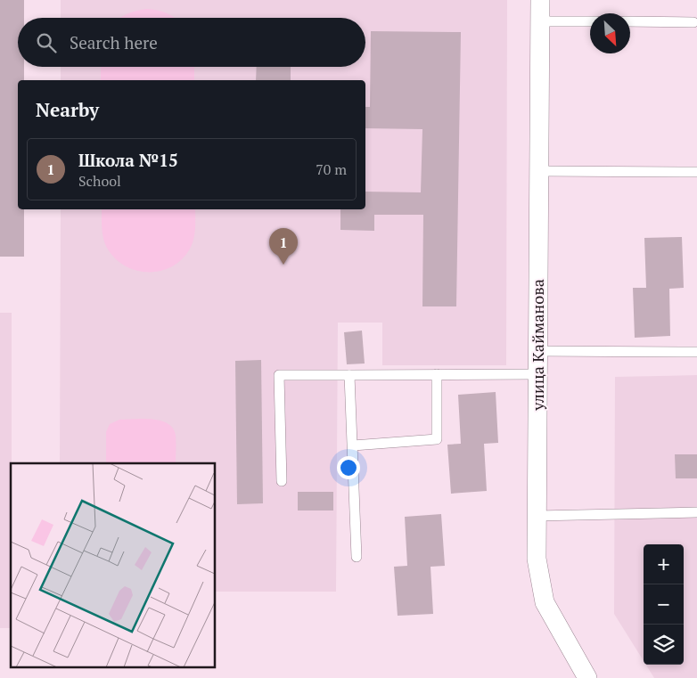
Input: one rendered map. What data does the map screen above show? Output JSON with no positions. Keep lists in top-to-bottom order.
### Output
{
  "streets": {
    "street": ["улица Кайманова"]
  },
  "north": "bottom right",
  "page": {
    "search": "Search here",
    "heading": "Nearby",
    "list": [
      {
        "mark": "1",
        "name": "Школа №15",
        "note": "School",
        "value": "70 m"
      }
    ],
    "pins": "1",
    "map_buttons": ["+", "−"]
  }
}
